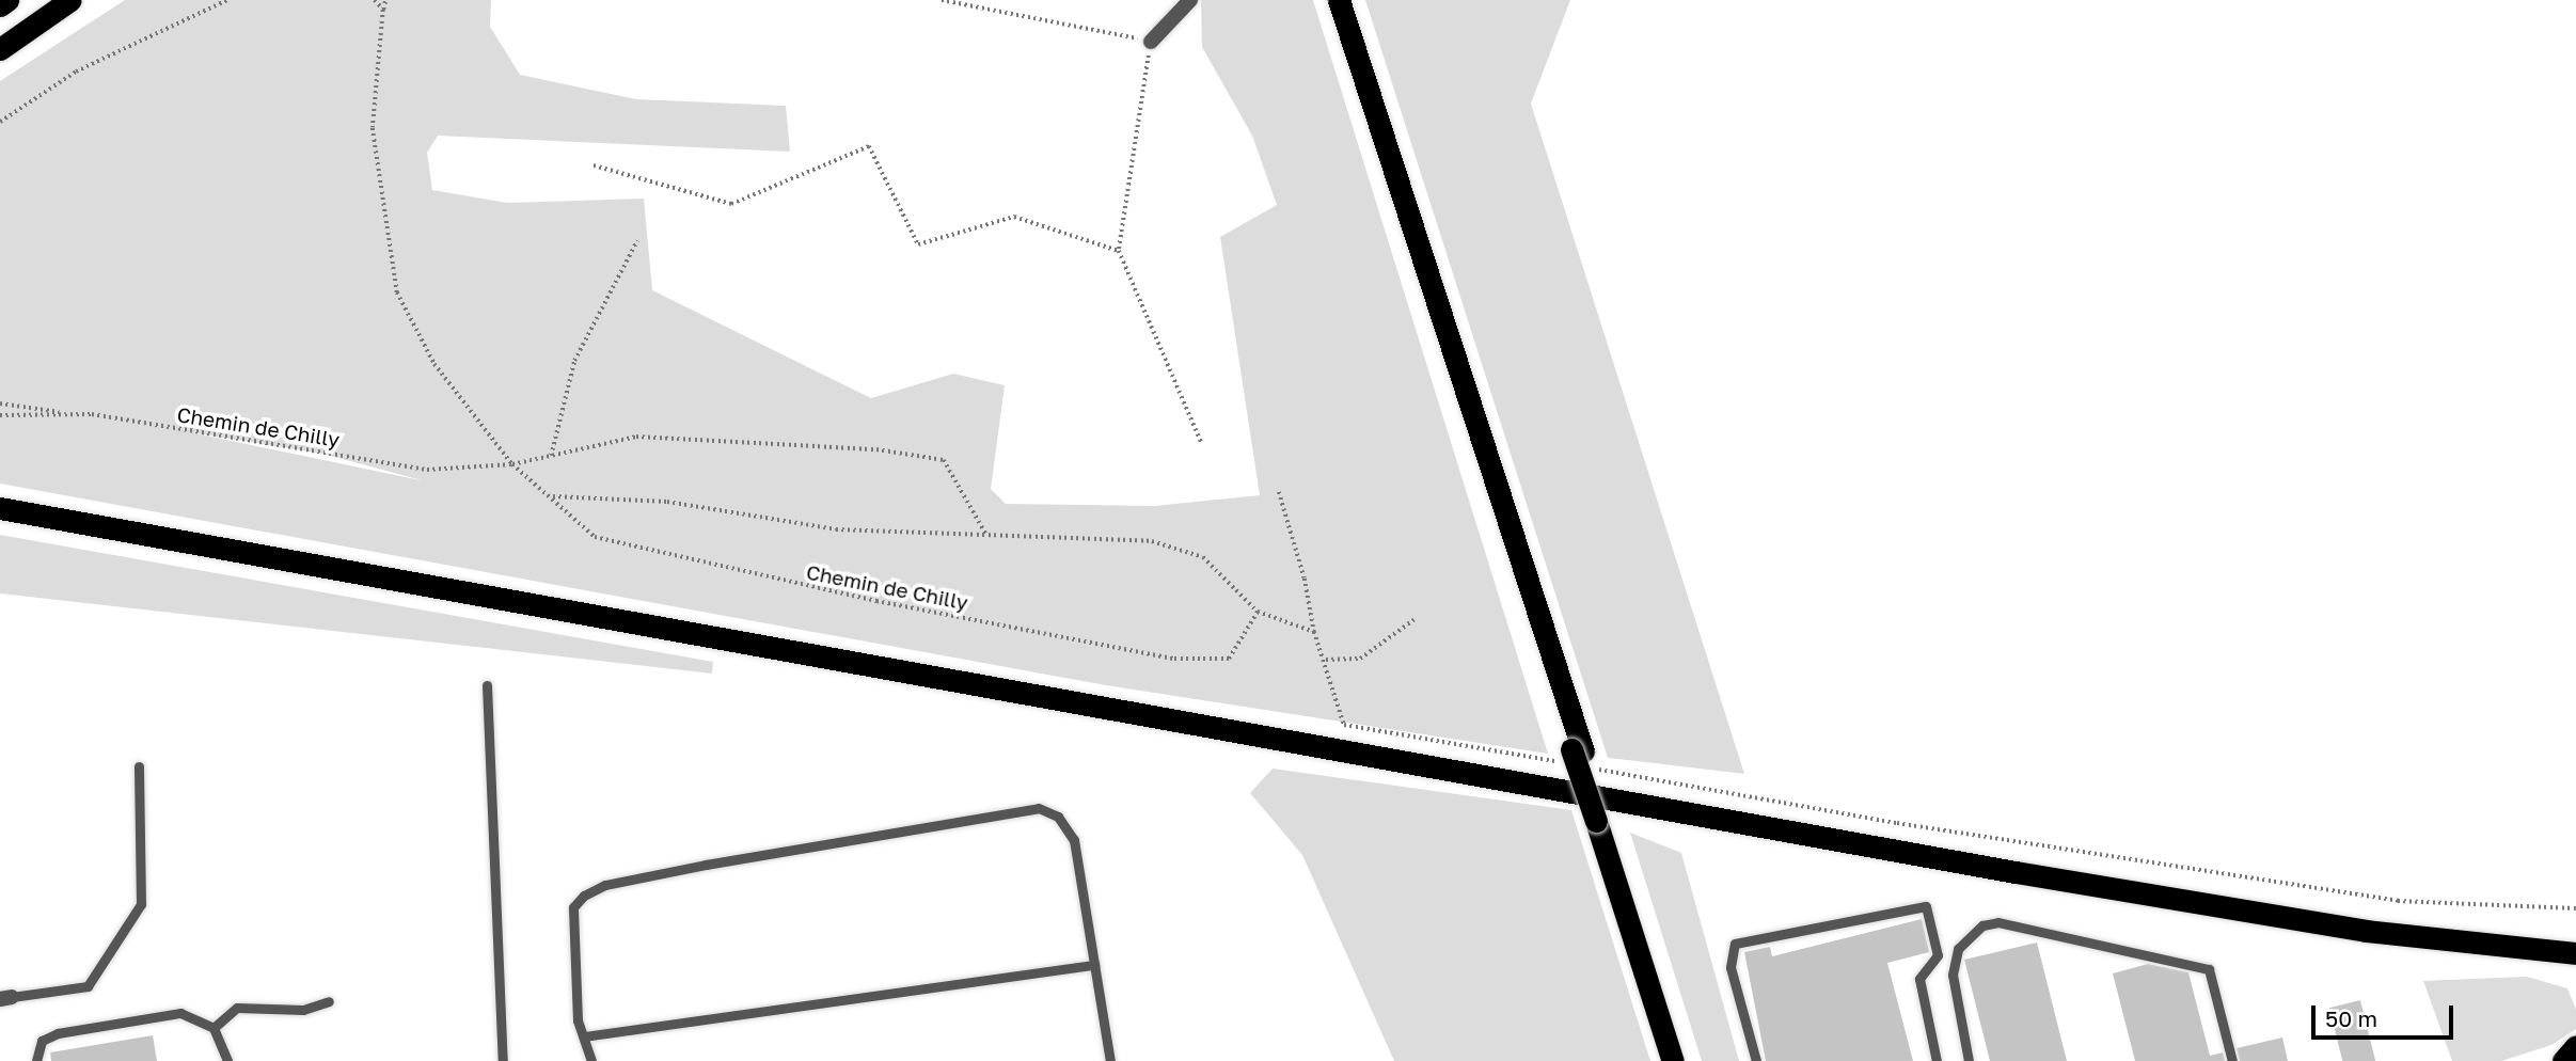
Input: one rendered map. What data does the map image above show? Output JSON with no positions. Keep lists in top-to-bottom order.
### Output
{
  "streets": {
    "path": ["Chemin de Chilly"]
  },
  "scale_bar": "50 m"
}
